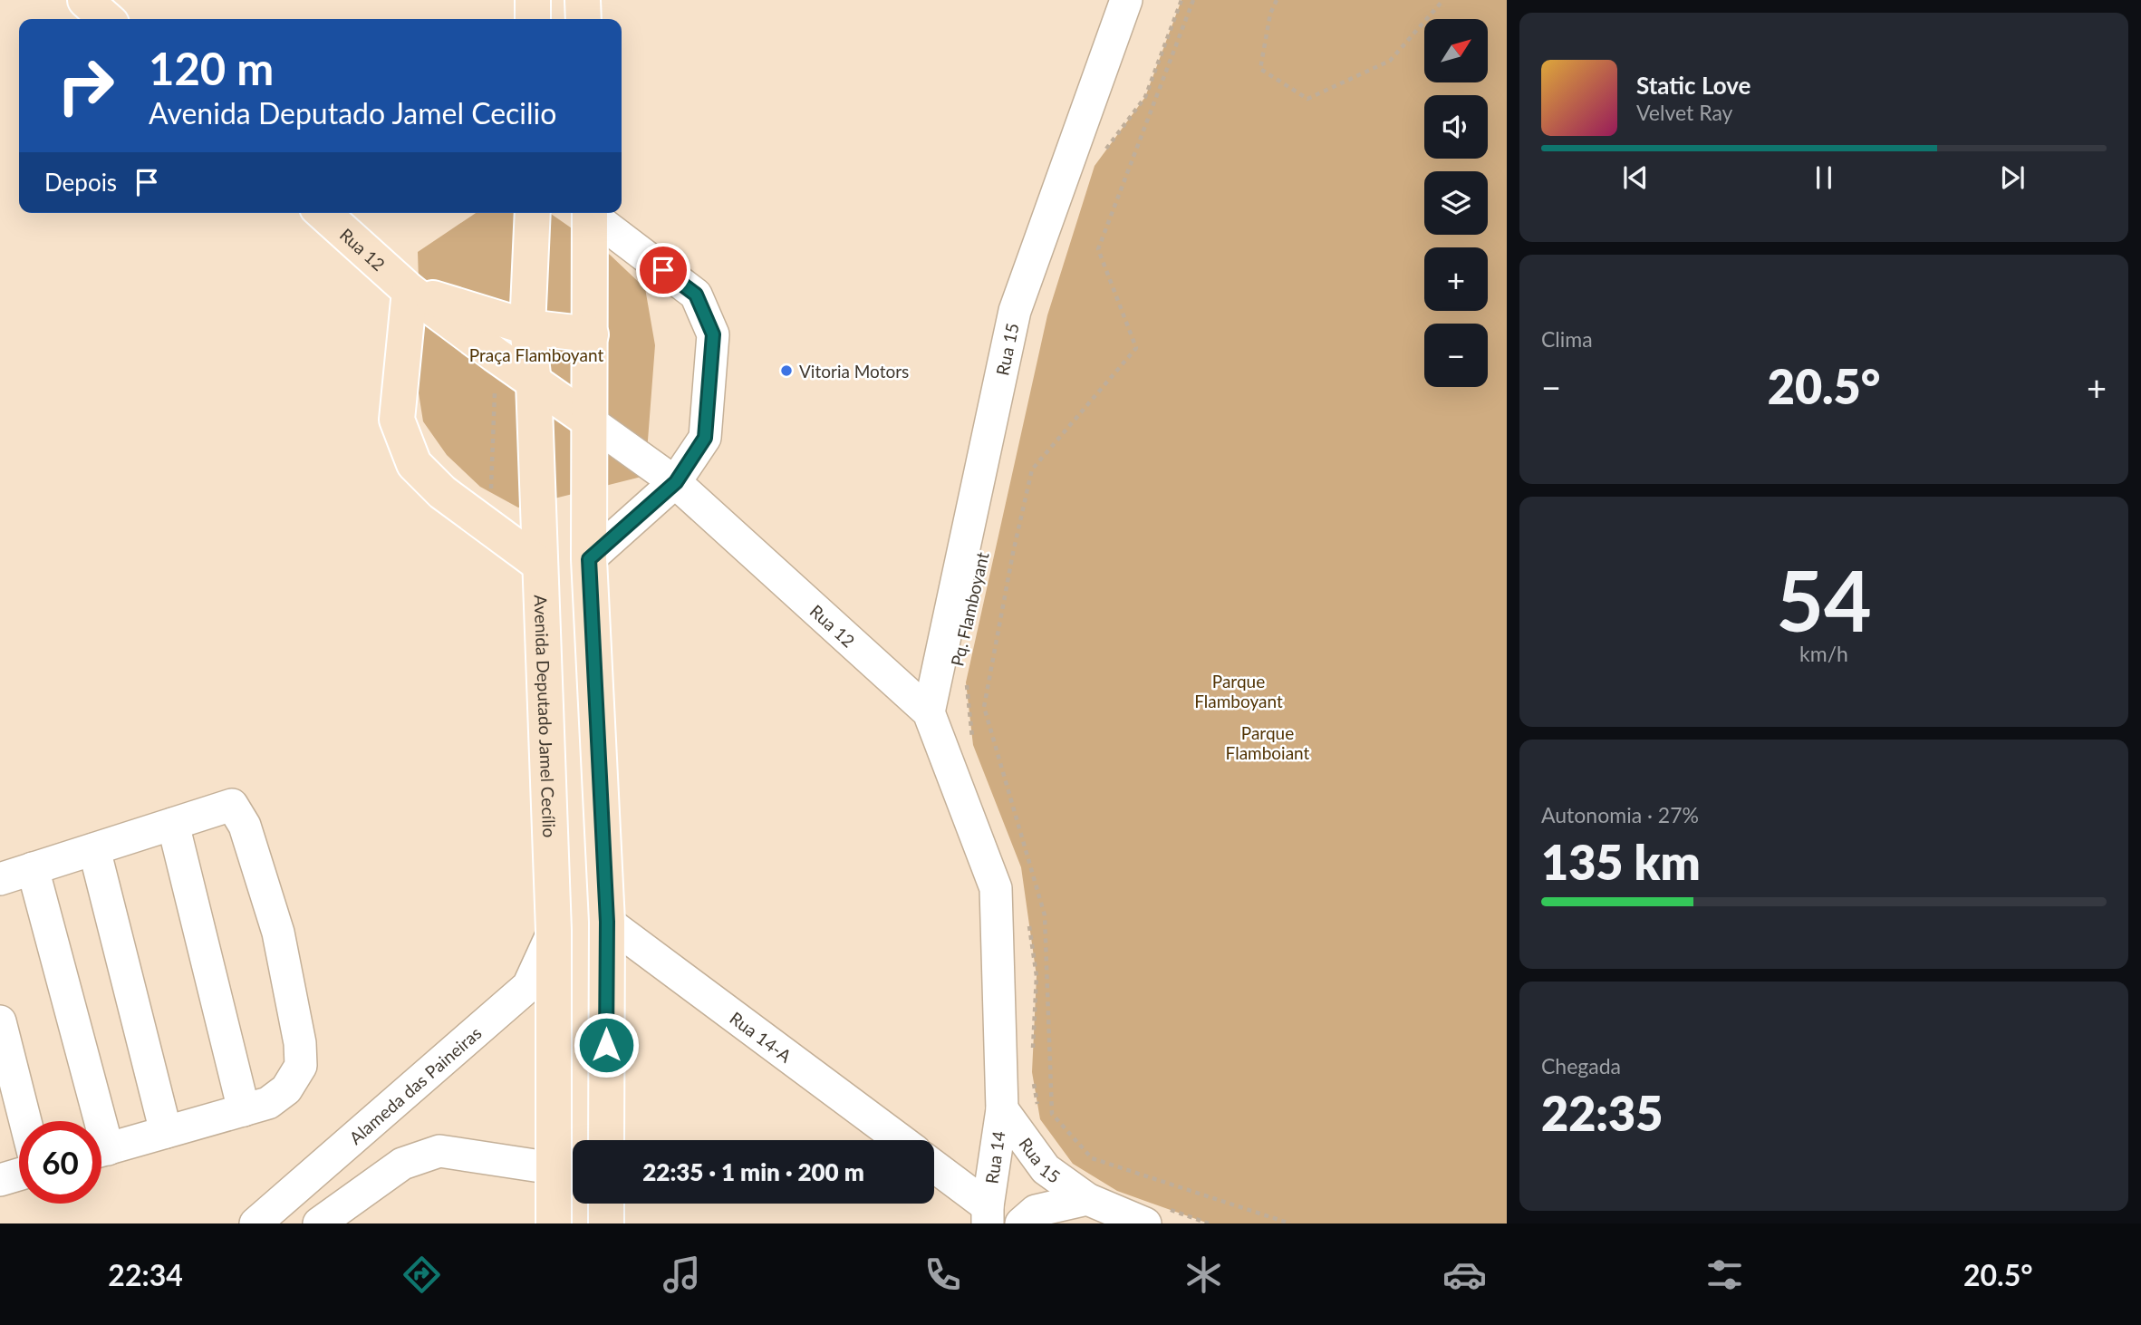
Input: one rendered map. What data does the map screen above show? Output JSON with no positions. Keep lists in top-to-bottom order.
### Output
{
  "streets": {
    "main road": ["Rua 12", "Avenida Deputado Jamel Cecílio"],
    "street": [
      "Rua 15",
      "Rua 14-A",
      "Alameda das Paineiras",
      "Rua 14"
    ],
    "path": ["Pq. Flamboyant"]
  },
  "crossings": [
    ["Rua 12", "Rua 15"],
    ["Rua 12", "Avenida Deputado Jamel Cecílio"],
    ["Rua 12", "Rua 14"],
    ["Rua 15", "Rua 14"],
    ["Avenida Deputado Jamel Cecílio", "Alameda das Paineiras"]
  ],
  "parks": ["Praça Flamboyant", "Parque Flamboyant", "Parque Flamboiant"],
  "places": ["Vitoria Motors"],
  "north": "top right",
  "page": {
    "map_buttons": ["+", "−"],
    "turn": ["120 m", "Avenida Deputado Jamel Cecilio"],
    "song": ["Static Love", "Velvet Ray"],
    "then": "Depois",
    "tile": [
      "Clima",
      ["54", "km/h"],
      ["Autonomia · 27%", "135 km"],
      ["Chegada", "22:35"]
    ],
    "heat": ["−", "20.5°", "+"],
    "limit": "60",
    "trip": "22:35 · 1 min · 200 m",
    "tabs": ["22:34", "20.5°"]
  }
}
